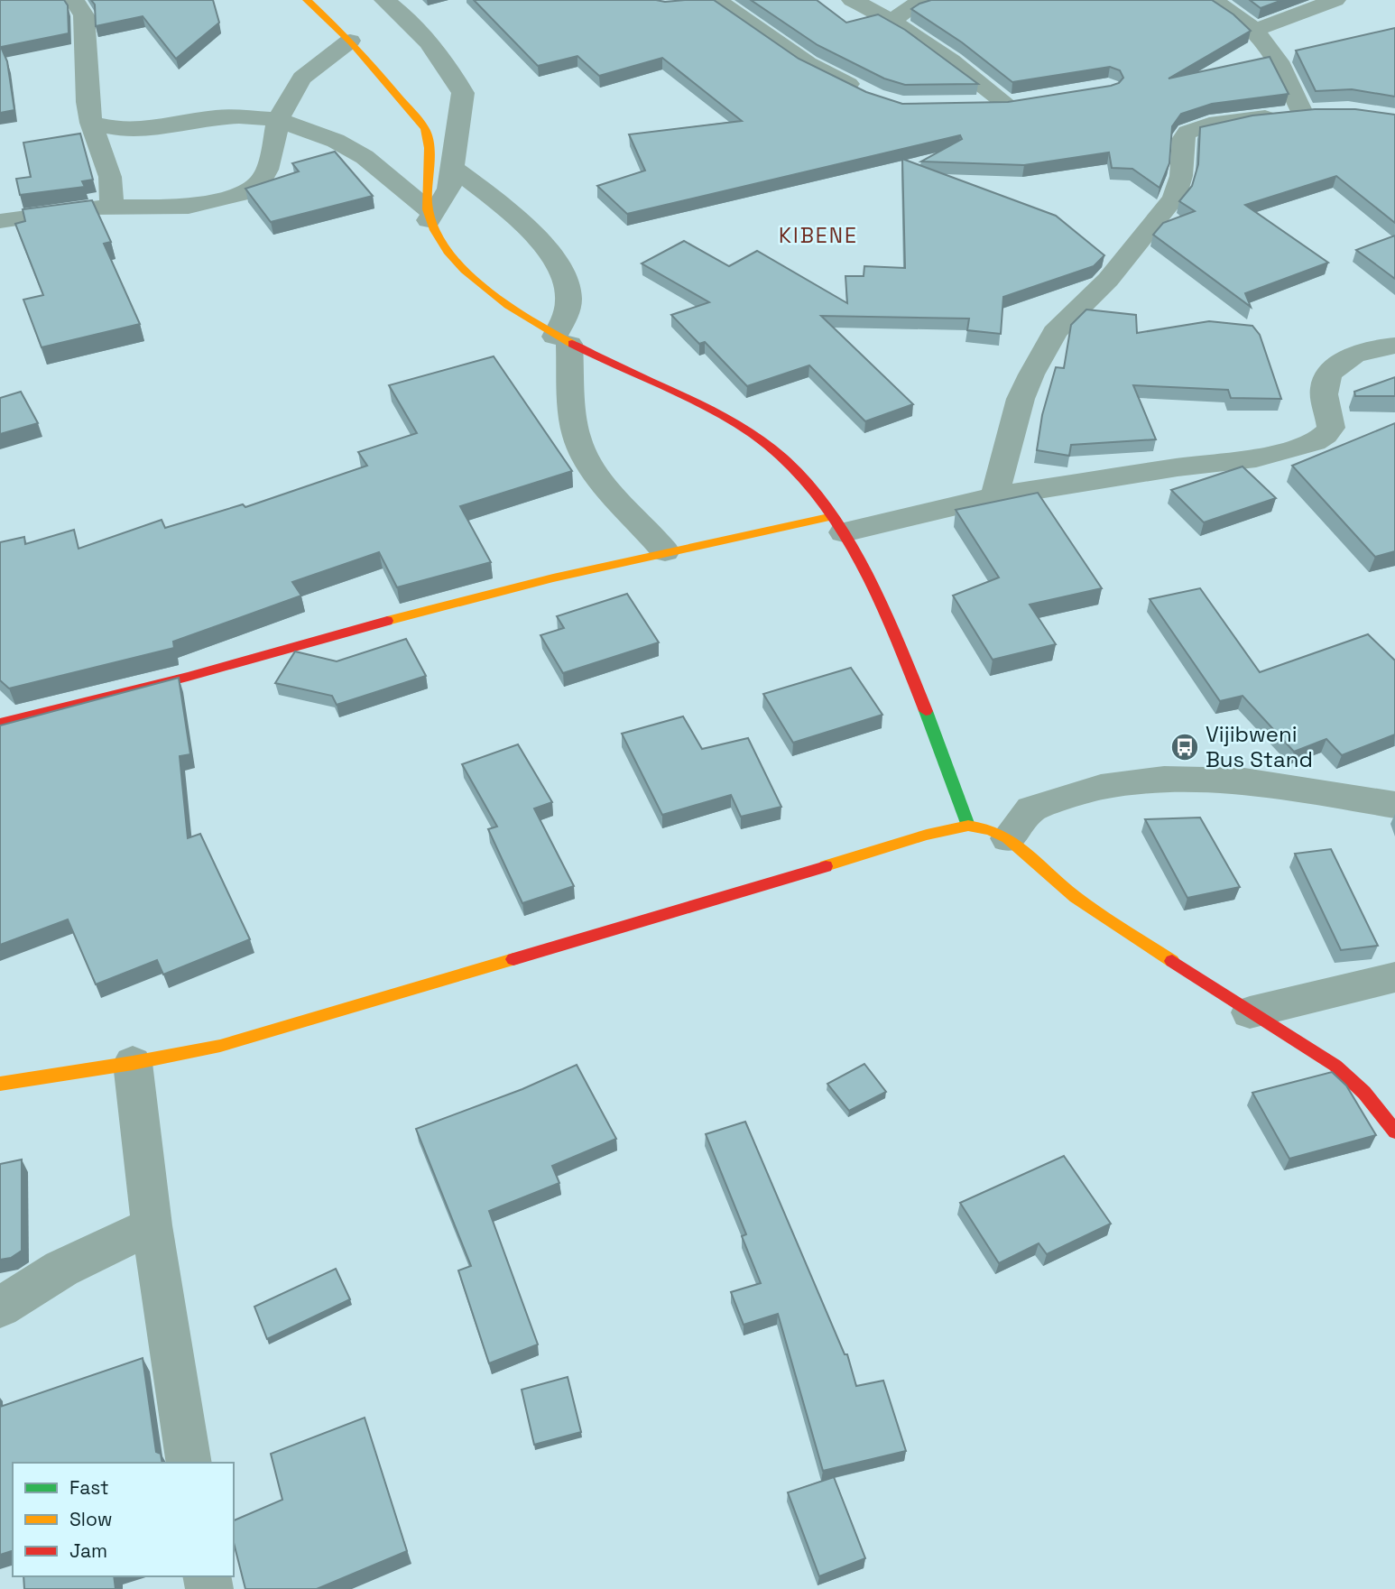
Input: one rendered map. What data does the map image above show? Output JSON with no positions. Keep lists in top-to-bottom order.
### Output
{
  "districts": ["KIBENE"],
  "places": {
    "bus stop": ["Vijibweni Bus Stand"]
  },
  "legend": ["Fast", "Slow", "Jam"]
}
